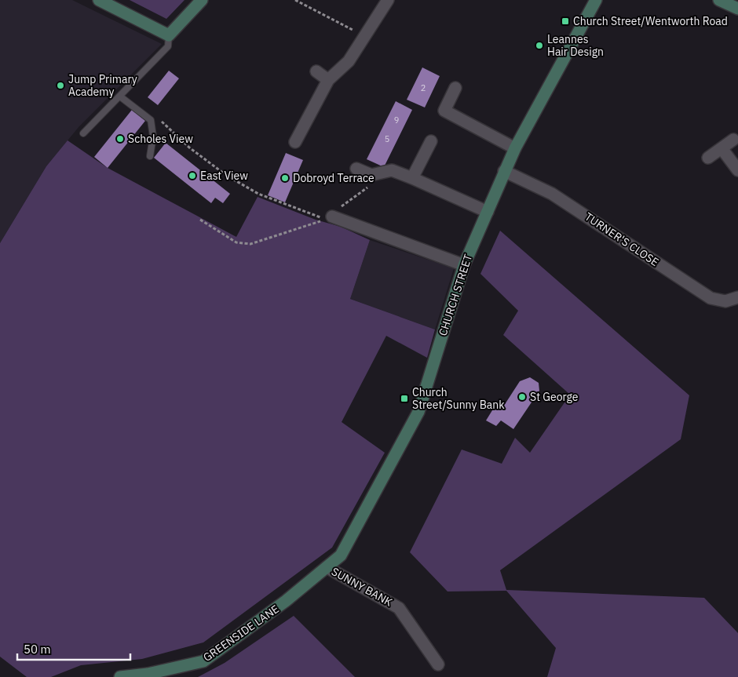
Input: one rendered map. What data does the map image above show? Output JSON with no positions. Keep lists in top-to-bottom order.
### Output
{
  "streets": {
    "street": [
      "TURNER'S CLOSE",
      "CHURCH STREET",
      "SUNNY BANK",
      "GREENSIDE LANE"
    ]
  },
  "crossings": [
    ["TURNER'S CLOSE", "CHURCH STREET"],
    ["CHURCH STREET", "SUNNY BANK"],
    ["CHURCH STREET", "GREENSIDE LANE"],
    ["SUNNY BANK", "GREENSIDE LANE"]
  ],
  "places": {
    "transit": ["Church Street/Wentworth Road", "Church Street/Sunny Bank"],
    "other": [
      "Leannes Hair Design",
      "Jump Primary Academy",
      "Scholes View",
      "East View",
      "Dobroyd Terrace",
      "St George"
    ]
  },
  "house_numbers": ["2", "9", "5"],
  "scale_bar": "50 m"
}
